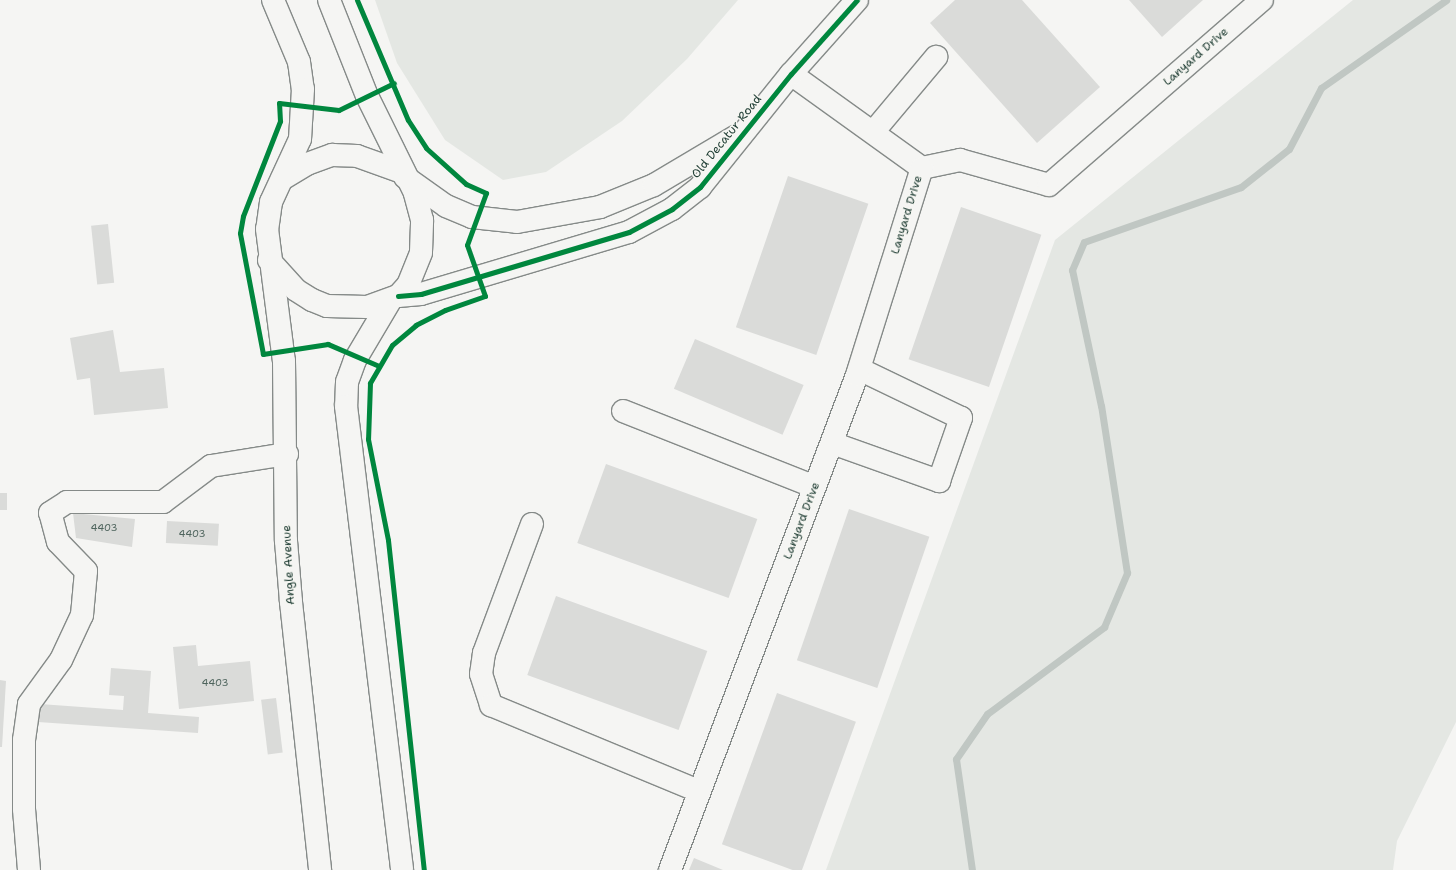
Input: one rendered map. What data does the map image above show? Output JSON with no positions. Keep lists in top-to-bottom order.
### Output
{
  "streets": {
    "main road": ["Lanyard Drive", "Old Decatur Road", "Angle Avenue"]
  },
  "crossings": [
    ["Lanyard Drive", "Old Decatur Road"],
    ["Old Decatur Road", "Angle Avenue"]
  ],
  "house_numbers": ["4403", "4403", "4403"]
}
